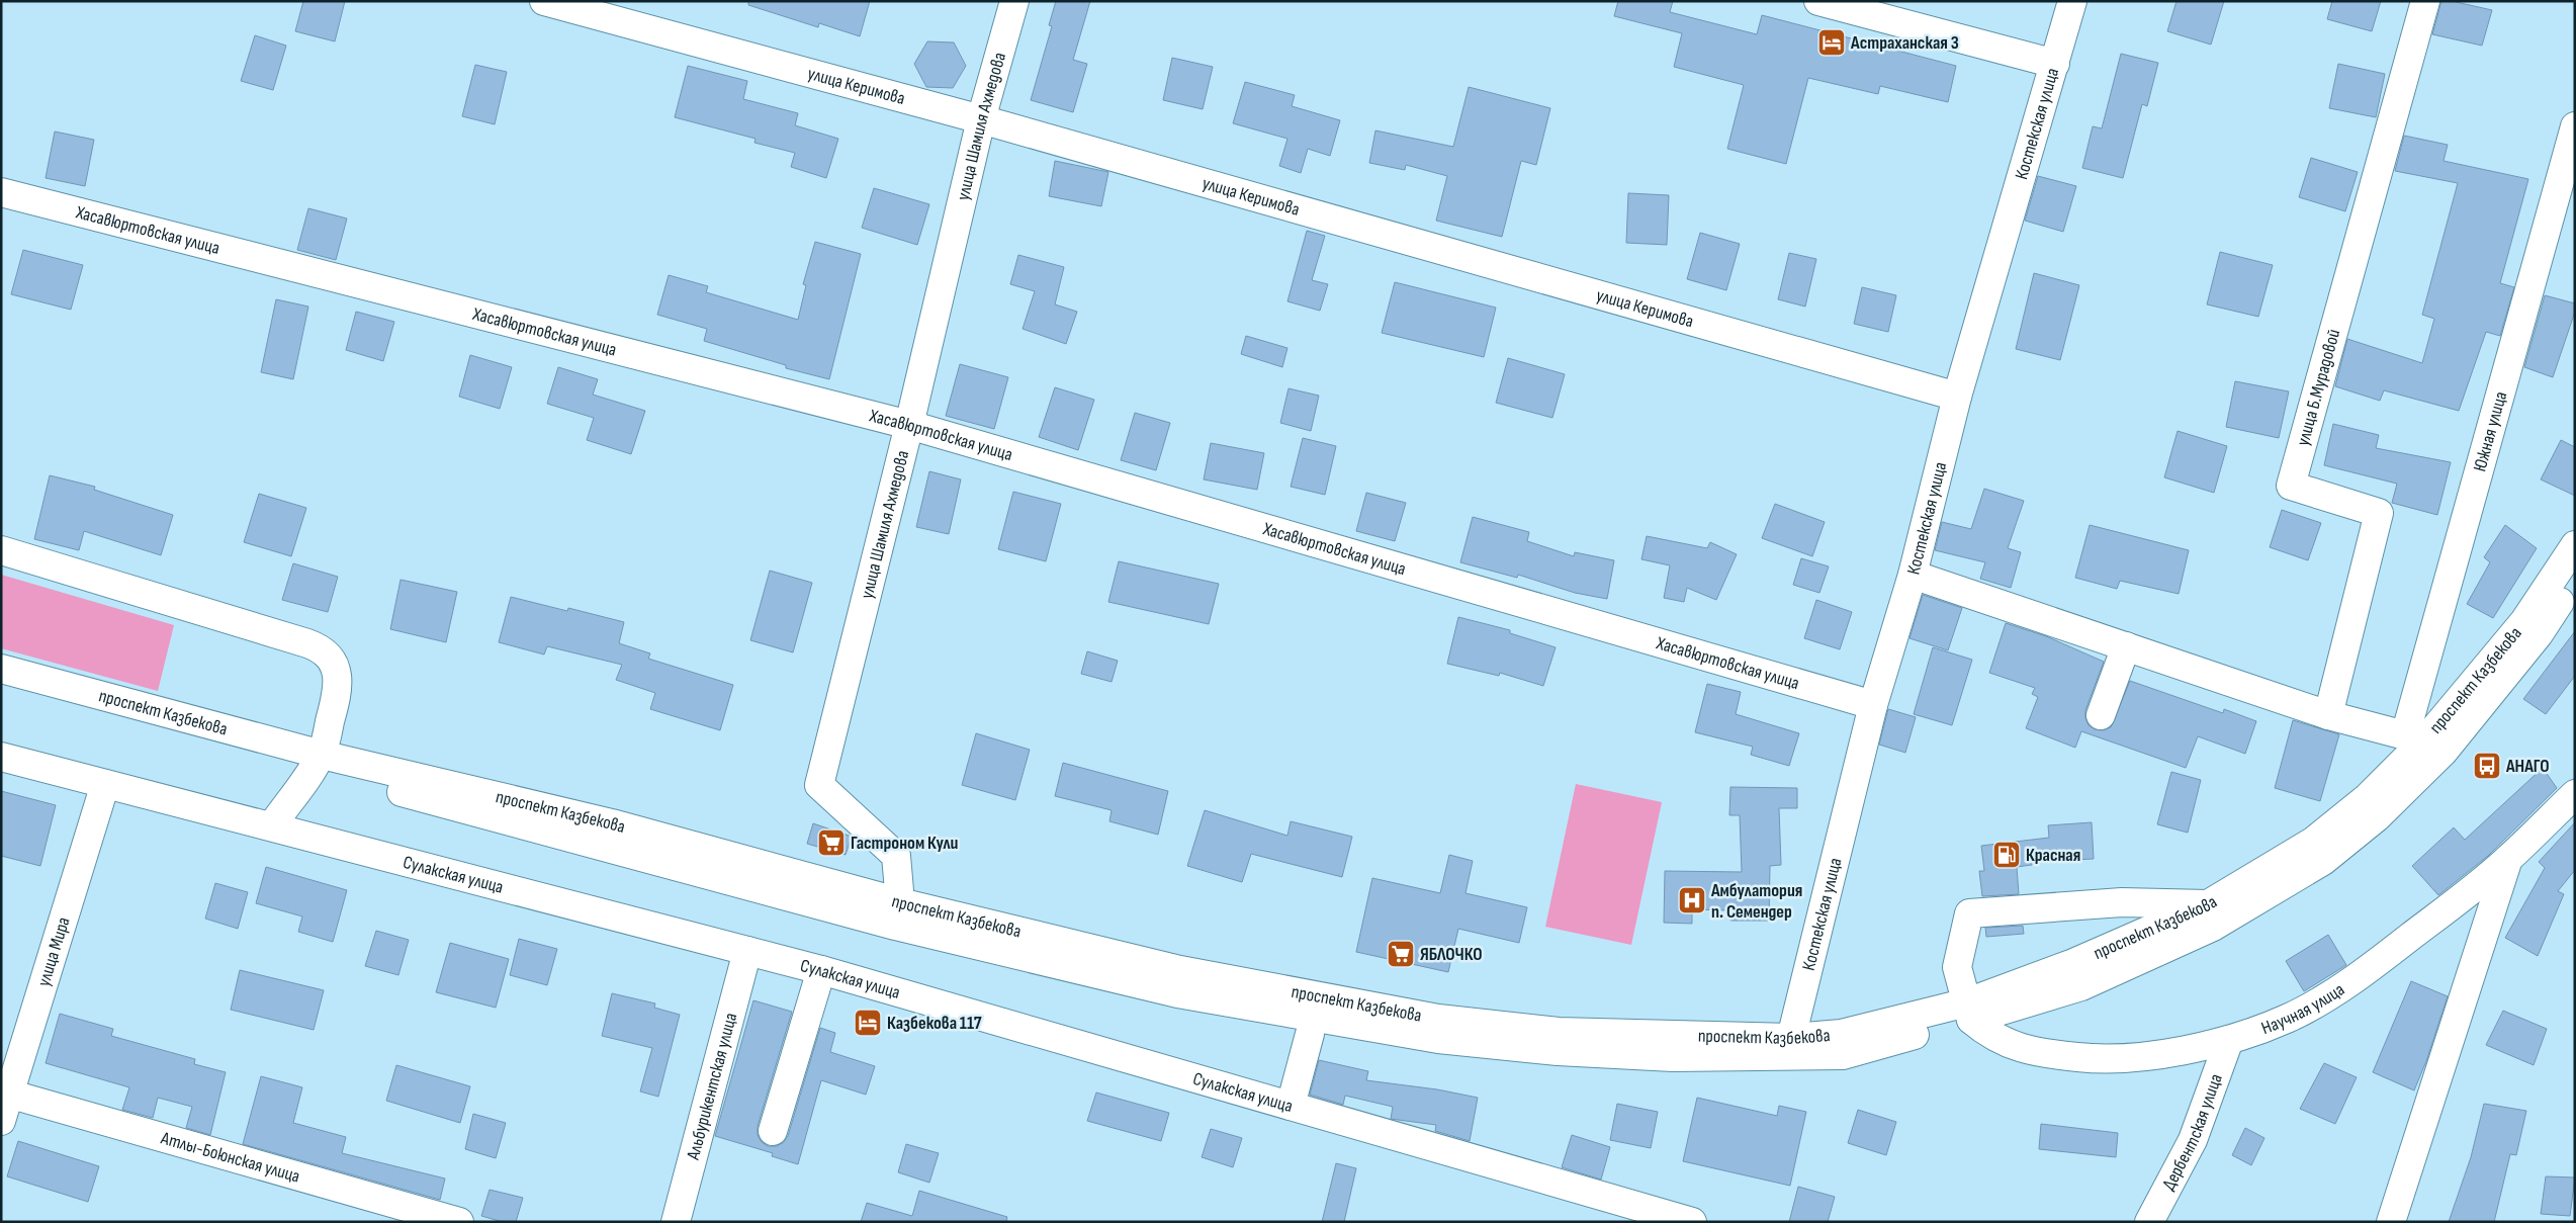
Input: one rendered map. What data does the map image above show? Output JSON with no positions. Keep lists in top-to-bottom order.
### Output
{
  "streets": {
    "main road": [
      "улица Керимова",
      "Костекская улица",
      "улица Шамиля Ахмедова",
      "Хасавюртовская улица",
      "улица Б.Мурадовой",
      "Южная улица",
      "проспект Казбекова",
      "Сулакская улица",
      "улица Мира",
      "Научная улица",
      "Альбурикентская улица",
      "Дербентская улица",
      "Атлы-Боюнская улица"
    ]
  },
  "crossings": [
    ["улица Керимова", "Костекская улица"],
    ["улица Керимова", "улица Шамиля Ахмедова"],
    ["Костекская улица", "Хасавюртовская улица"],
    ["Костекская улица", "проспект Казбекова"],
    ["улица Шамиля Ахмедова", "Хасавюртовская улица"],
    ["улица Шамиля Ахмедова", "проспект Казбекова"],
    ["Южная улица", "проспект Казбекова"],
    ["проспект Казбекова", "Научная улица"],
    ["Сулакская улица", "улица Мира"],
    ["Сулакская улица", "Альбурикентская улица"],
    ["улица Мира", "Атлы-Боюнская улица"],
    ["Научная улица", "Дербентская улица"]
  ],
  "places": {
    "hotel": ["Астраханская 3", "Казбекова 117"],
    "bus stop": ["АНАГО"],
    "supermarket": ["Гастроном Кули", "ЯБЛОЧКО"],
    "fuel station": ["Красная"],
    "hospital": ["Амбулатория п. Семендер"]
  }
}
